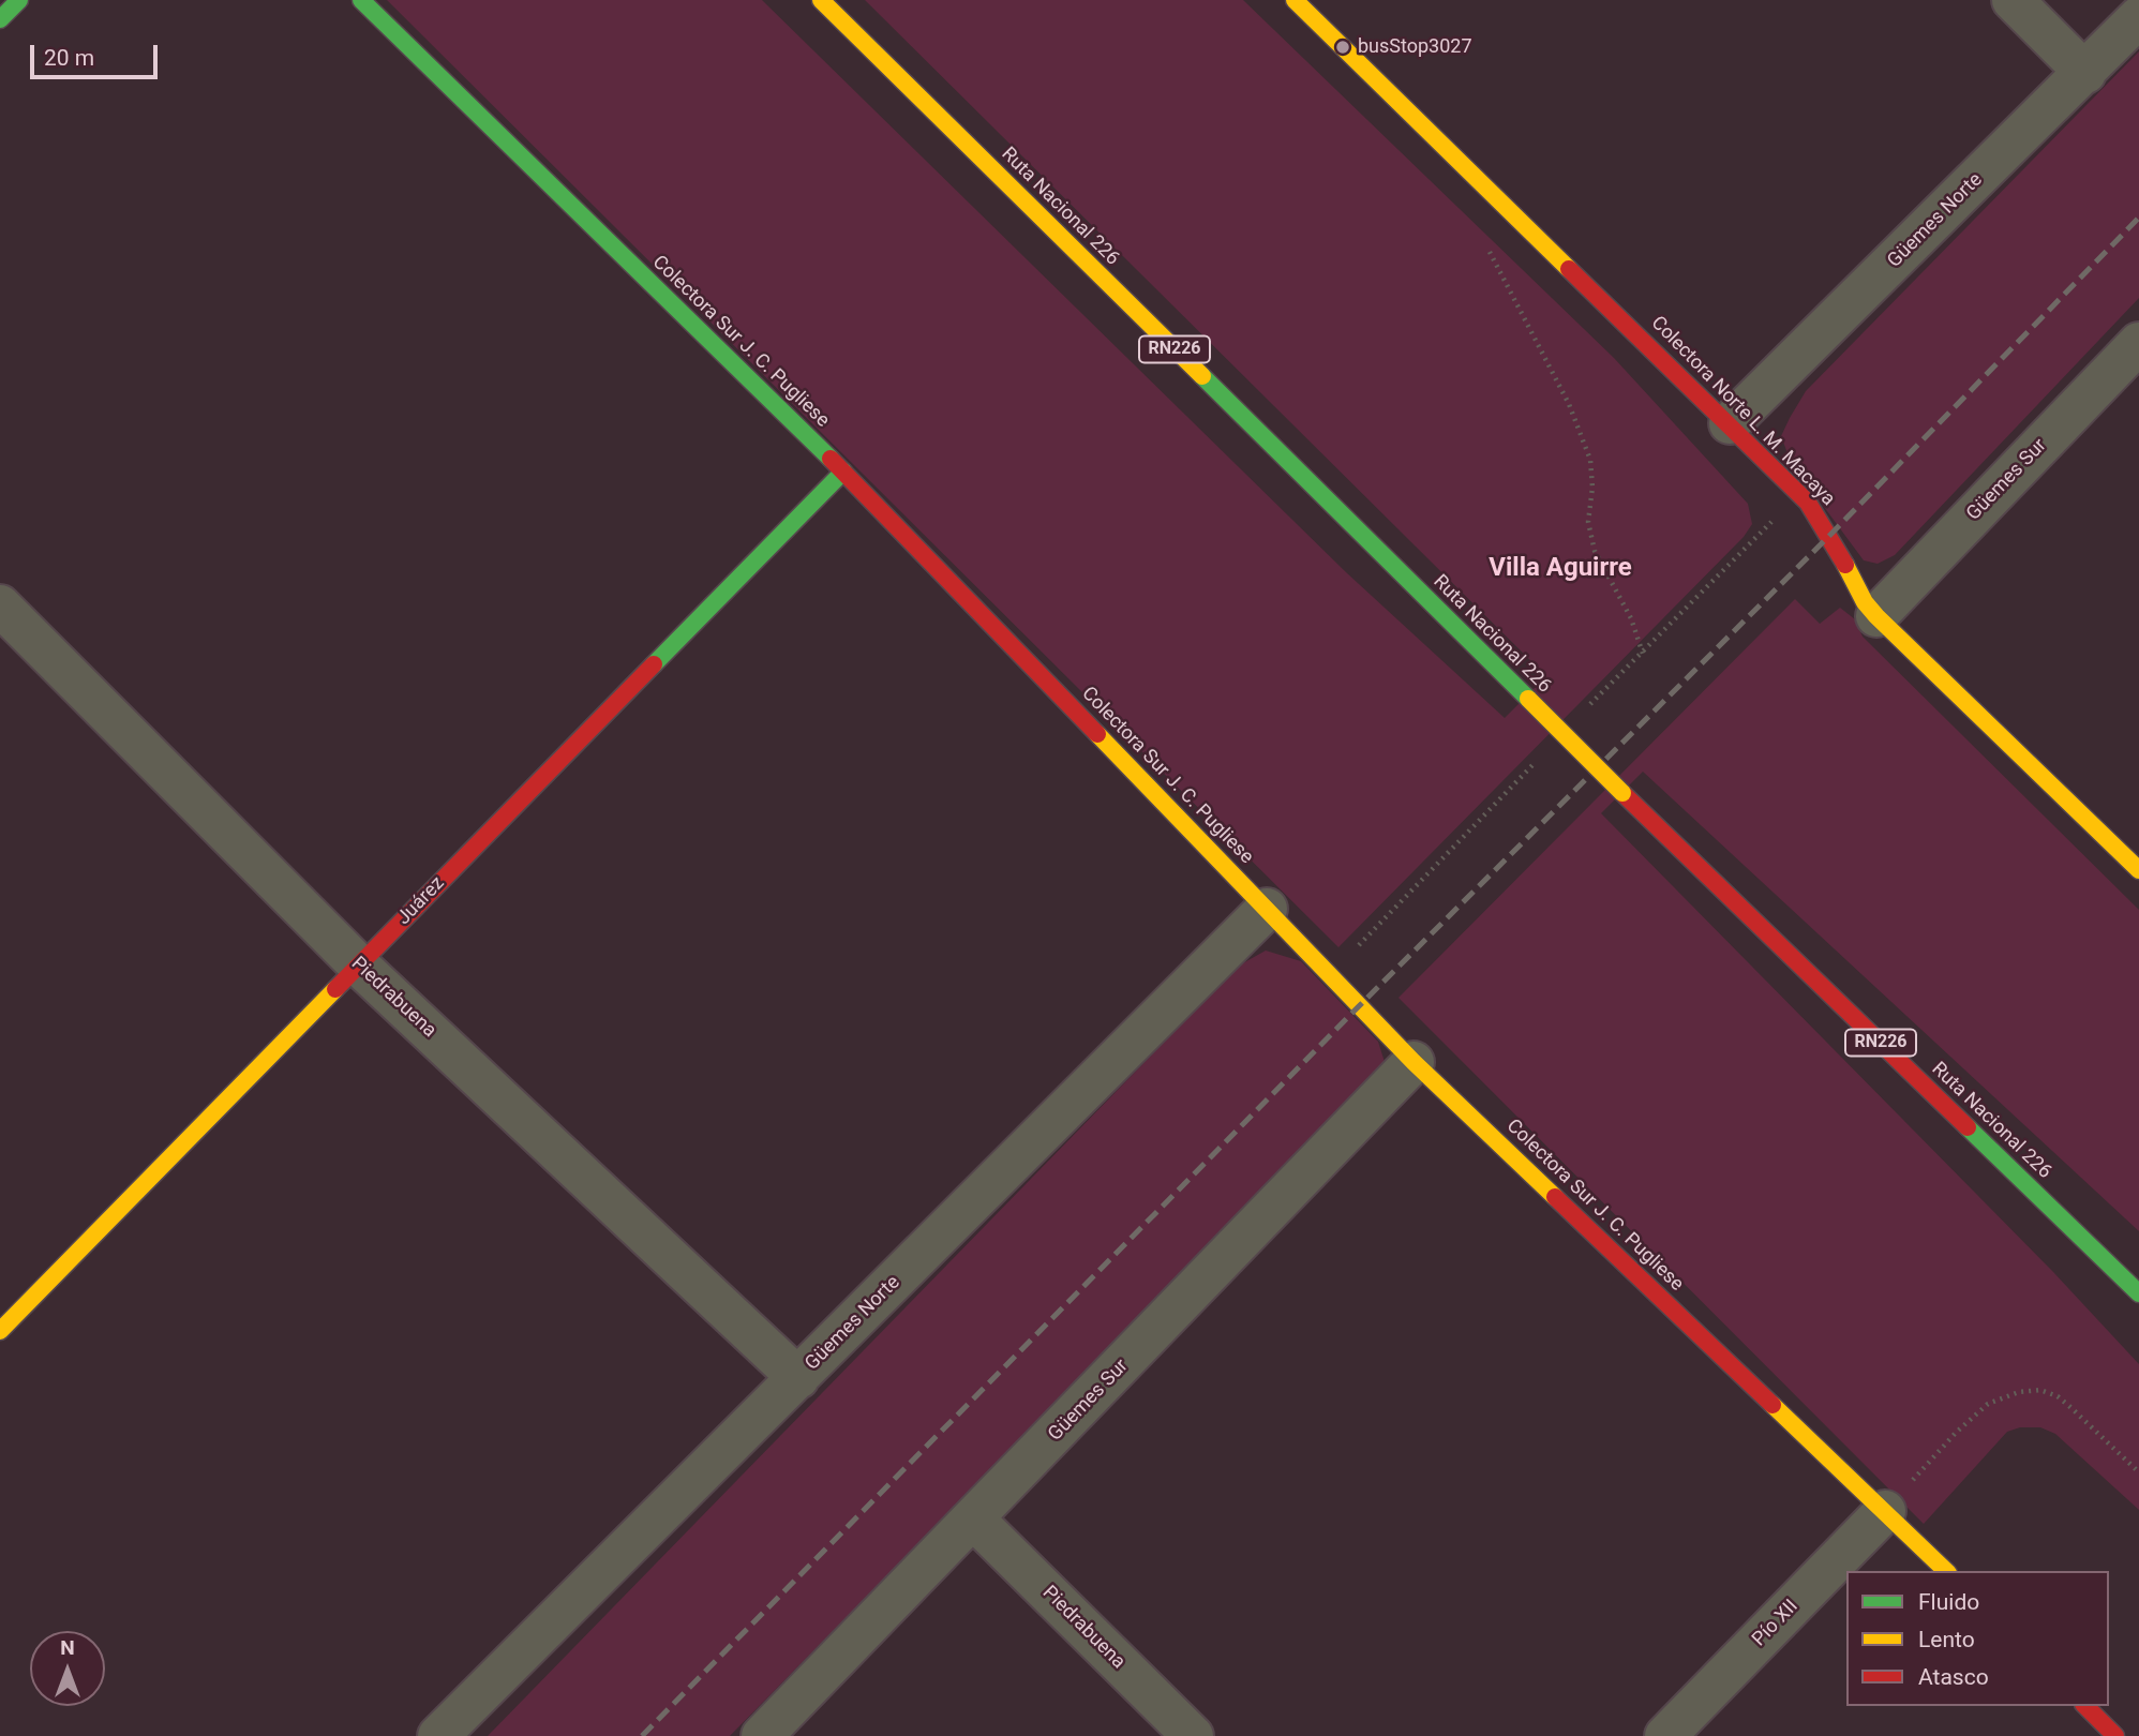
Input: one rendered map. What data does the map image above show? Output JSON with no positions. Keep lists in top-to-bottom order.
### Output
{
  "streets": {
    "main road": [
      "Ruta Nacional 226",
      "Colectora Sur J. C. Pugliese",
      "RN226",
      "Colectora Norte L. M. Macaya",
      "Juárez"
    ],
    "street": [
      "Güemes Norte",
      "Güemes Sur",
      "Piedrabuena",
      "Pío XII"
    ]
  },
  "crossings": [
    ["Güemes Norte", "Colectora Sur J. C. Pugliese"],
    ["Güemes Norte", "Colectora Norte L. M. Macaya"],
    ["Güemes Norte", "Piedrabuena"],
    ["Colectora Sur J. C. Pugliese", "Güemes Sur"],
    ["Colectora Sur J. C. Pugliese", "Juárez"],
    ["Colectora Sur J. C. Pugliese", "Pío XII"],
    ["Colectora Norte L. M. Macaya", "Güemes Sur"],
    ["Güemes Sur", "Piedrabuena"],
    ["Juárez", "Piedrabuena"]
  ],
  "districts": ["Villa Aguirre"],
  "places": ["busStop3027"],
  "legend": ["Fluido", "Lento", "Atasco"],
  "scale_bar": "20 m",
  "north": "top"
}
